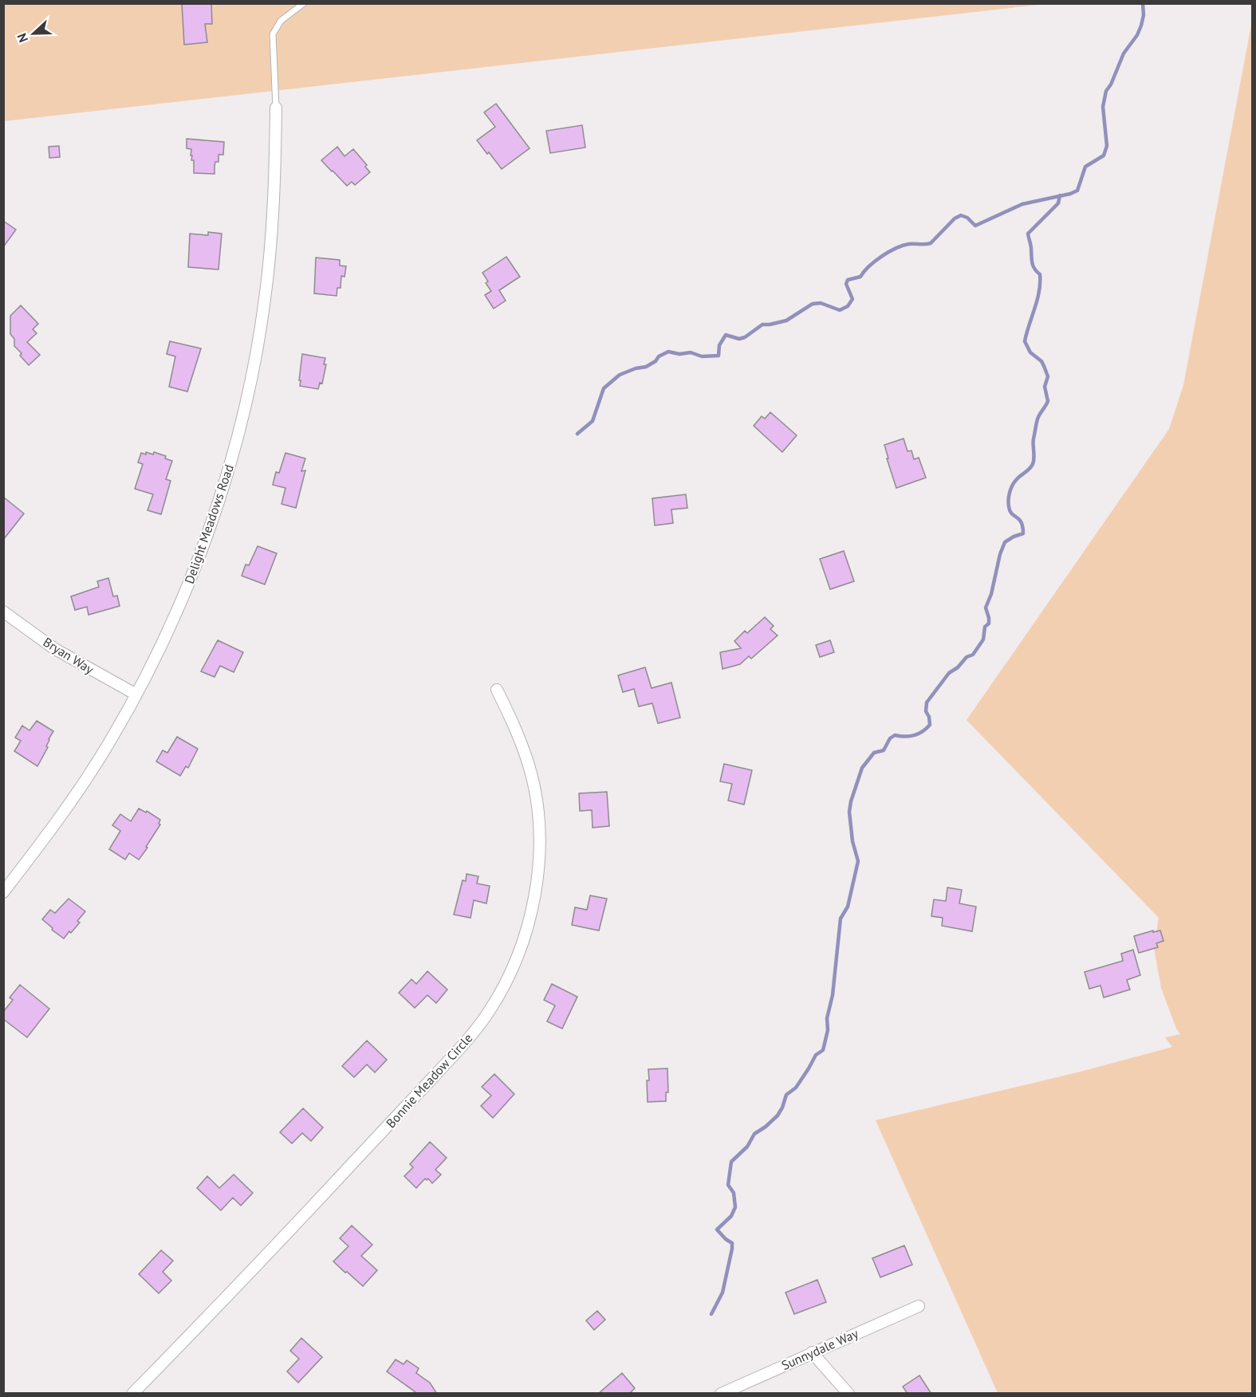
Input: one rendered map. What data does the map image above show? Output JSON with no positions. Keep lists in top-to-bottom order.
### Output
{
  "streets": {
    "street": [
      "Delight Meadows Road",
      "Bryan Way",
      "Bonnie Meadow Circle",
      "Sunnydale Way"
    ]
  },
  "crossings": [
    ["Delight Meadows Road", "Bryan Way"]
  ],
  "north": "left"
}
